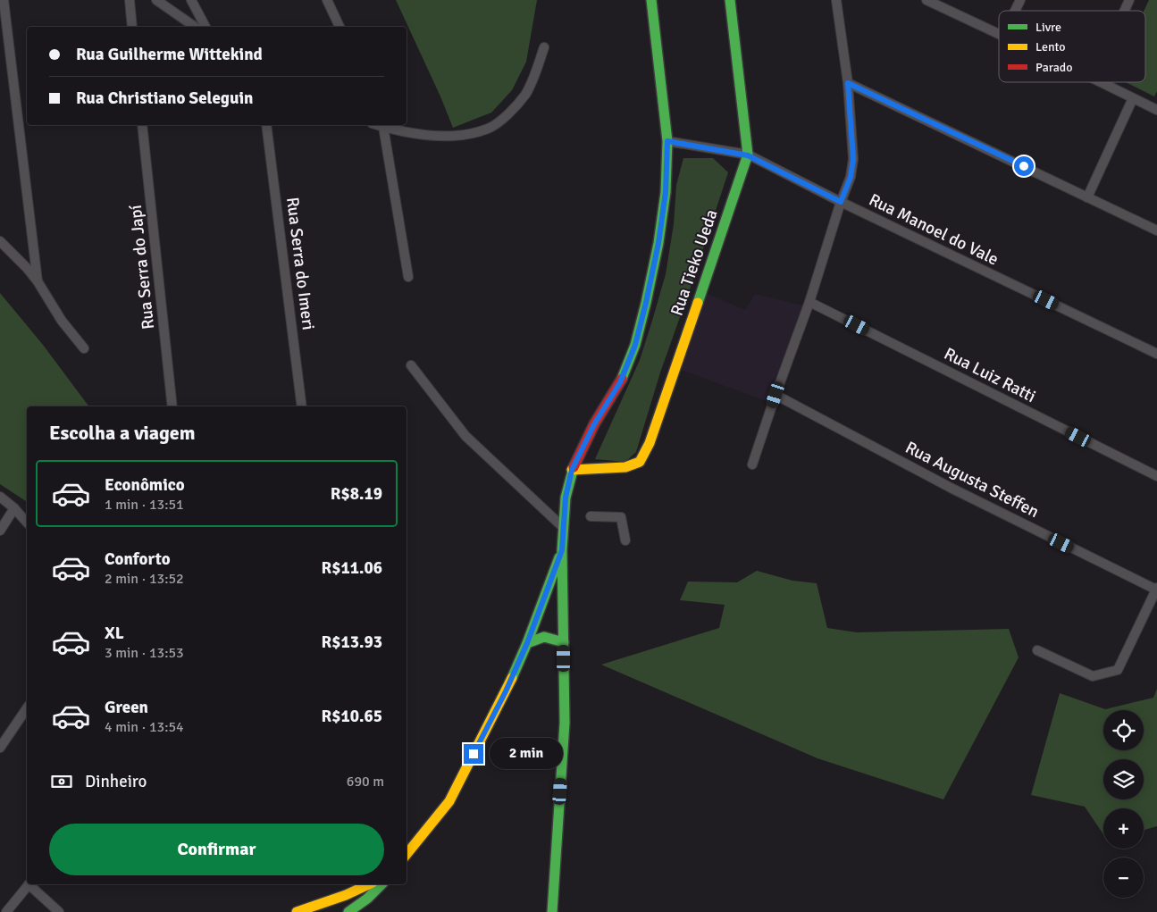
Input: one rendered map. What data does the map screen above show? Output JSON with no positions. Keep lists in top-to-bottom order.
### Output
{
  "streets": {
    "main road": ["Rua Tieko Ueda"],
    "street": [
      "Rua Manoel do Vale",
      "Rua Serra do Imeri",
      "Rua Serra do Japí",
      "Rua Luiz Ratti",
      "Rua Augusta Steffen"
    ]
  },
  "crossings": [
    ["Rua Manoel do Vale", "Rua Tieko Ueda"]
  ],
  "legend": ["Livre", "Lento", "Parado"],
  "page": {
    "banner": ["Rua Guilherme Wittekind", "Rua Christiano Seleguin"],
    "heading": "Escolha a viagem",
    "list": [
      {
        "name": "Econômico",
        "note": "1 min · 13:51",
        "value": "R$8.19"
      },
      {
        "name": "Conforto",
        "note": "2 min · 13:52",
        "value": "R$11.06"
      },
      {
        "name": "XL",
        "note": "3 min · 13:53",
        "value": "R$13.93"
      },
      {
        "name": "Green",
        "note": "4 min · 13:54",
        "value": "R$10.65"
      }
    ],
    "map_buttons": ["+", "−"],
    "bubble": "2 min",
    "pay": ["Dinheiro", "690 m"],
    "buttons": "Confirmar"
  }
}
